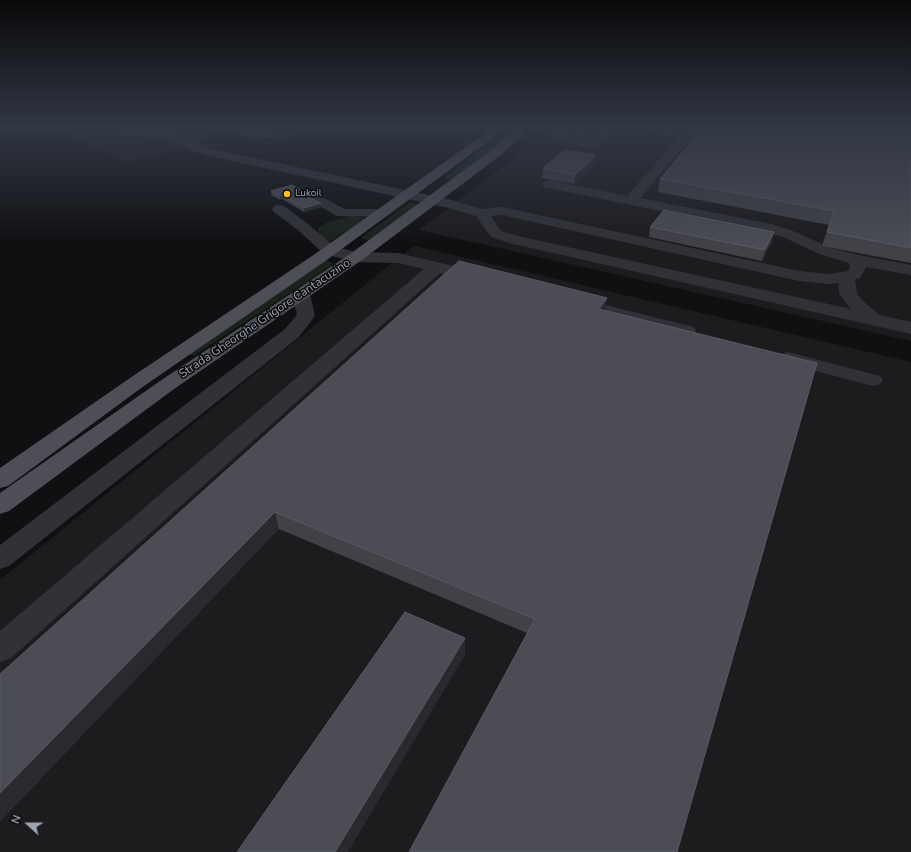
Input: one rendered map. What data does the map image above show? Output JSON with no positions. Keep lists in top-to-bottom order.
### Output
{
  "streets": {
    "main road": ["Strada Gheorghe Grigore Cantacuzino"]
  },
  "places": ["Lukoil"],
  "north": "left"
}
